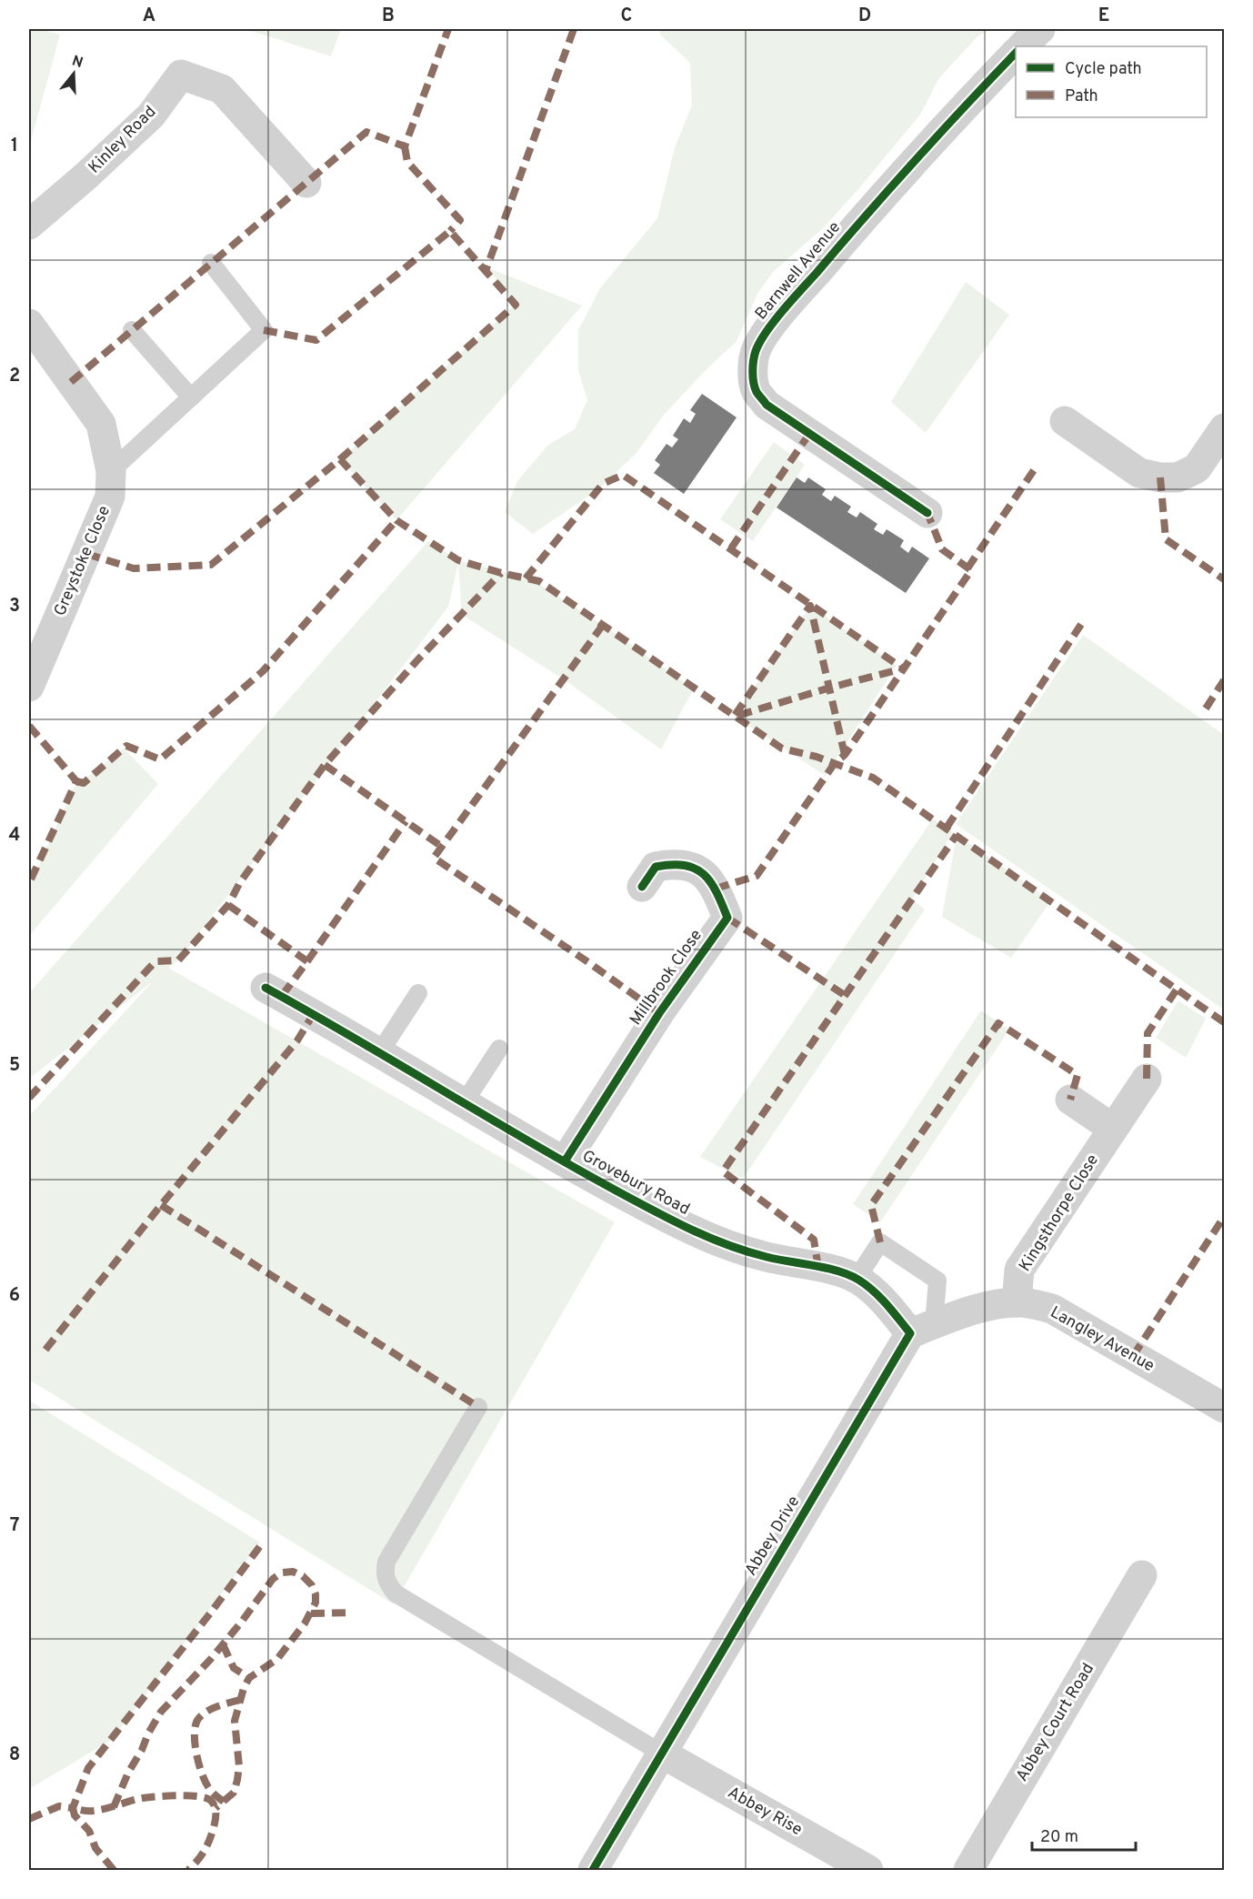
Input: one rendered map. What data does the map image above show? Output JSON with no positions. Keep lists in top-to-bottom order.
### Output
{
  "streets": {
    "street": [
      "Kinley Road",
      "Barnwell Avenue",
      "Greystoke Close",
      "Millbrook Close",
      "Grovebury Road",
      "Kingsthorpe Close",
      "Langley Avenue",
      "Abbey Drive",
      "Abbey Court Road",
      "Abbey Rise"
    ]
  },
  "crossings": [
    ["Millbrook Close", "Grovebury Road"],
    ["Grovebury Road", "Langley Avenue"],
    ["Grovebury Road", "Abbey Drive"],
    ["Kingsthorpe Close", "Langley Avenue"],
    ["Langley Avenue", "Abbey Drive"],
    ["Abbey Drive", "Abbey Rise"]
  ],
  "legend": ["Cycle path", "Path"],
  "scale_bar": "20 m",
  "north": "top",
  "grid": {
    "columns": [
      "A",
      "B",
      "C",
      "D",
      "E"
    ],
    "rows": [
      "1",
      "2",
      "3",
      "4",
      "5",
      "6",
      "7",
      "8"
    ]
  }
}
